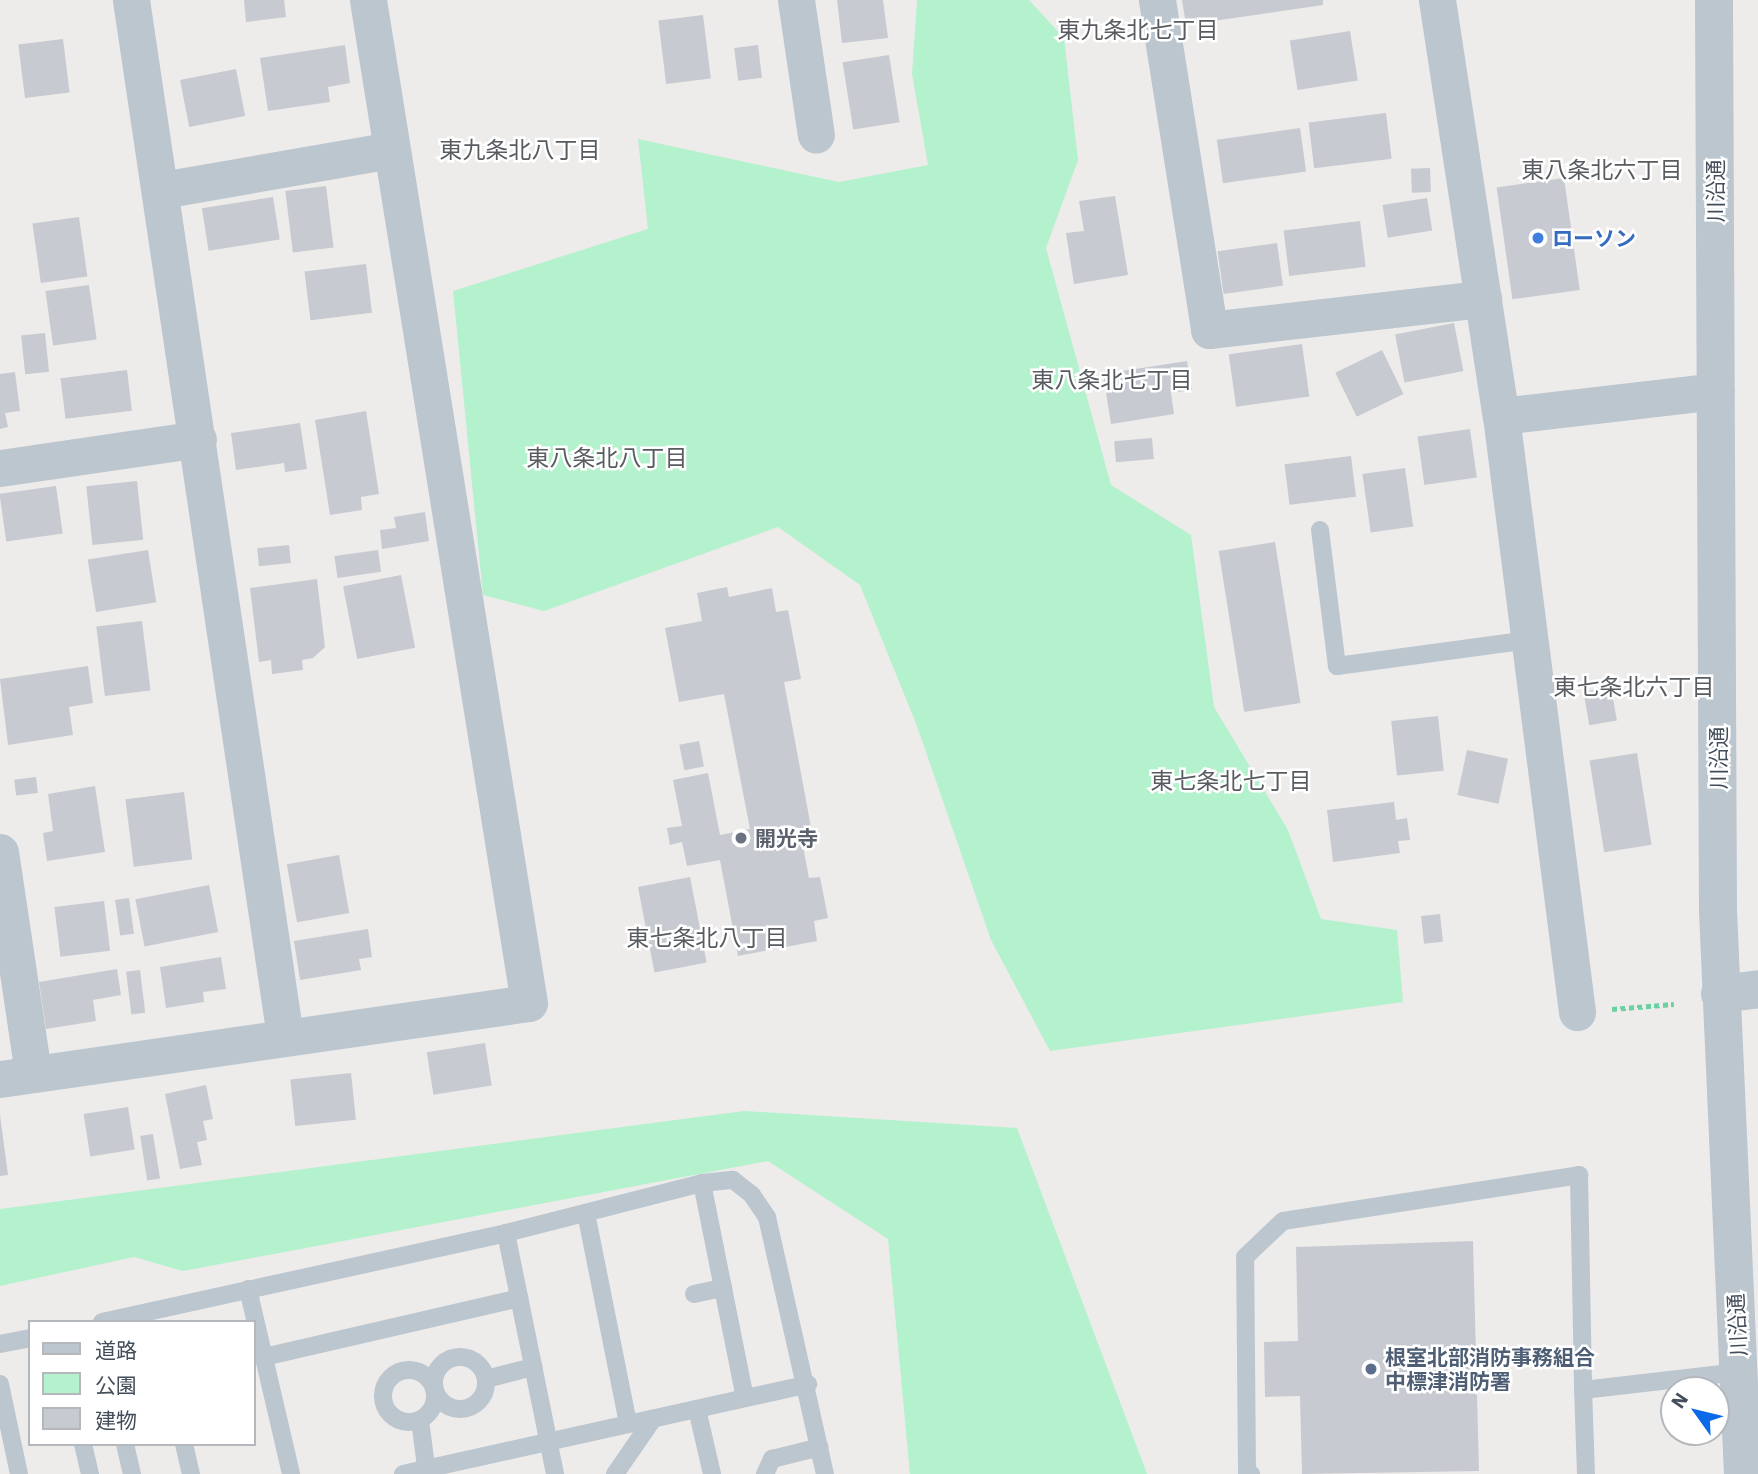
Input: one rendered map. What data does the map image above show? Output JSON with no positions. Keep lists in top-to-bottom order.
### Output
{
  "streets": {
    "street": ["川沿通"]
  },
  "districts": [
    "東九条北七丁目",
    "東九条北八丁目",
    "東八条北六丁目",
    "東八条北七丁目",
    "東八条北八丁目",
    "東七条北六丁目",
    "東七条北七丁目",
    "東七条北八丁目"
  ],
  "places": ["ローソン", "開光寺", "根室北部消防事務組合 中標津消防署"],
  "legend": ["道路", "公園", "建物"],
  "north": "top left"
}
